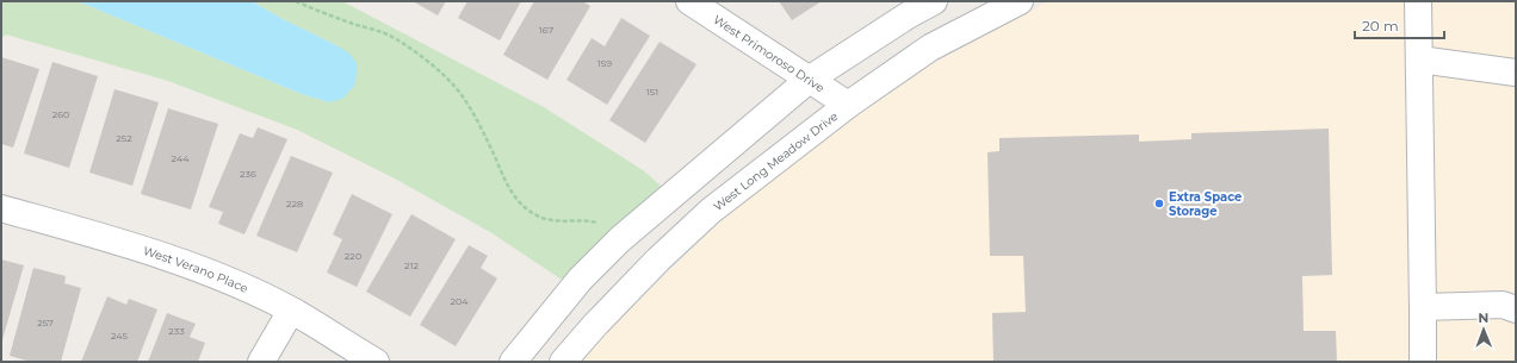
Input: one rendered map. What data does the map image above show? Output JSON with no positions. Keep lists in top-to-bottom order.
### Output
{
  "streets": {
    "street": ["West Primoroso Drive", "West Long Meadow Drive", "West Verano Place"]
  },
  "crossings": [
    ["West Primoroso Drive", "West Long Meadow Drive"]
  ],
  "places": ["Extra Space Storage"],
  "house_numbers": [
    "167",
    "159",
    "151",
    "260",
    "252",
    "244",
    "236",
    "228",
    "220",
    "212",
    "204",
    "257",
    "233",
    "245"
  ],
  "scale_bar": "20 m",
  "north": "top"
}
